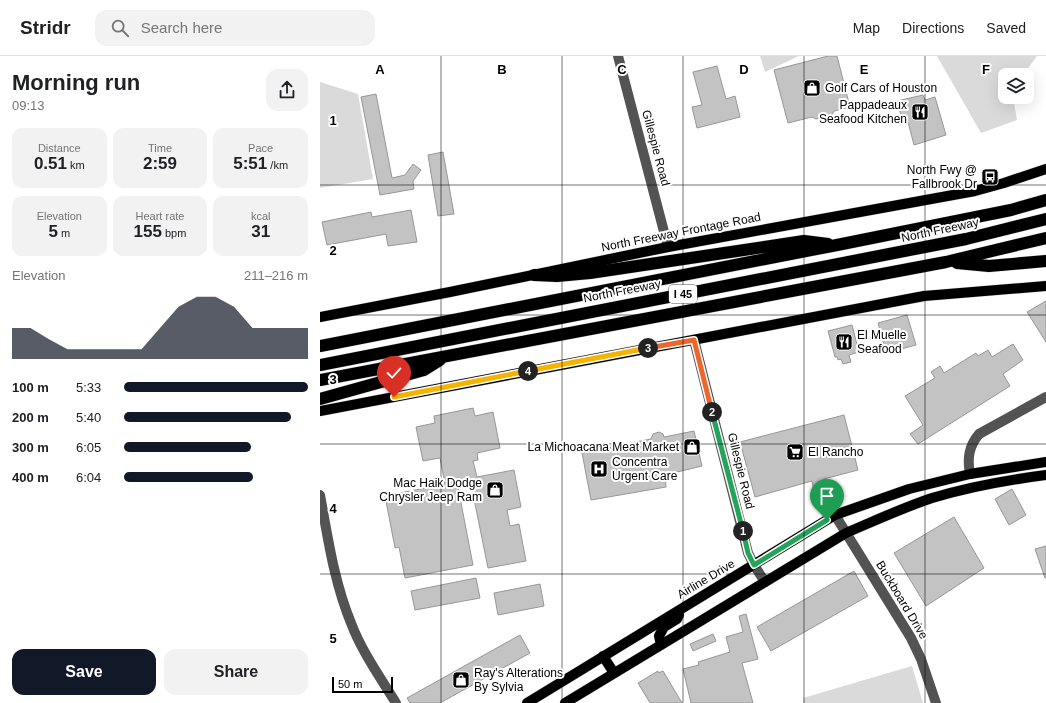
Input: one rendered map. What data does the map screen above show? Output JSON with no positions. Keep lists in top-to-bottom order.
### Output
{
  "streets": {
    "highway": ["North Freeway", "I 45"],
    "main road": ["North Freeway Frontage Road", "Airline Drive"],
    "street": ["Gillespie Road", "Buckboard Drive"]
  },
  "crossings": [
    ["Gillespie Road", "North Freeway Frontage Road"],
    ["Gillespie Road", "Airline Drive"],
    ["Airline Drive", "Buckboard Drive"]
  ],
  "places": {
    "shop": [
      "Golf Cars of Houston",
      "La Michoacana Meat Market",
      "Mac Haik Dodge Chrysler Jeep Ram",
      "Ray's Alterations By Sylvia"
    ],
    "restaurant": ["Pappadeaux Seafood Kitchen", "El Muelle Seafood"],
    "bus stop": ["North Fwy @ Fallbrook Dr"],
    "supermarket": ["El Rancho"],
    "hospital": ["Concentra Urgent Care"]
  },
  "scale_bar": "50 m",
  "page": {
    "header": "Stridr",
    "search": "Search here",
    "nav": ["Map", "Directions", "Saved"],
    "heading": ["Morning run", "09:13"],
    "stats": [
      ["Distance", "0.51 km"],
      ["Time", "2:59"],
      ["Pace", "5:51 /km"],
      ["Elevation", "5 m"],
      ["Heart rate", "155 bpm"],
      ["kcal", "31"]
    ],
    "chart": ["Elevation", "211–216 m"],
    "pins": [
      "3",
      "4",
      "2",
      "1"
    ],
    "list": [
      {
        "name": "100 m",
        "note": "5:33"
      },
      {
        "name": "200 m",
        "note": "5:40"
      },
      {
        "name": "300 m",
        "note": "6:05"
      },
      {
        "name": "400 m",
        "note": "6:04"
      }
    ],
    "buttons": ["Save", "Share"],
    "scale": "50 m"
  },
  "grid": {
    "columns": [
      "A",
      "B",
      "C",
      "D",
      "E",
      "F"
    ],
    "rows": [
      "1",
      "2",
      "3",
      "4",
      "5"
    ]
  }
}
